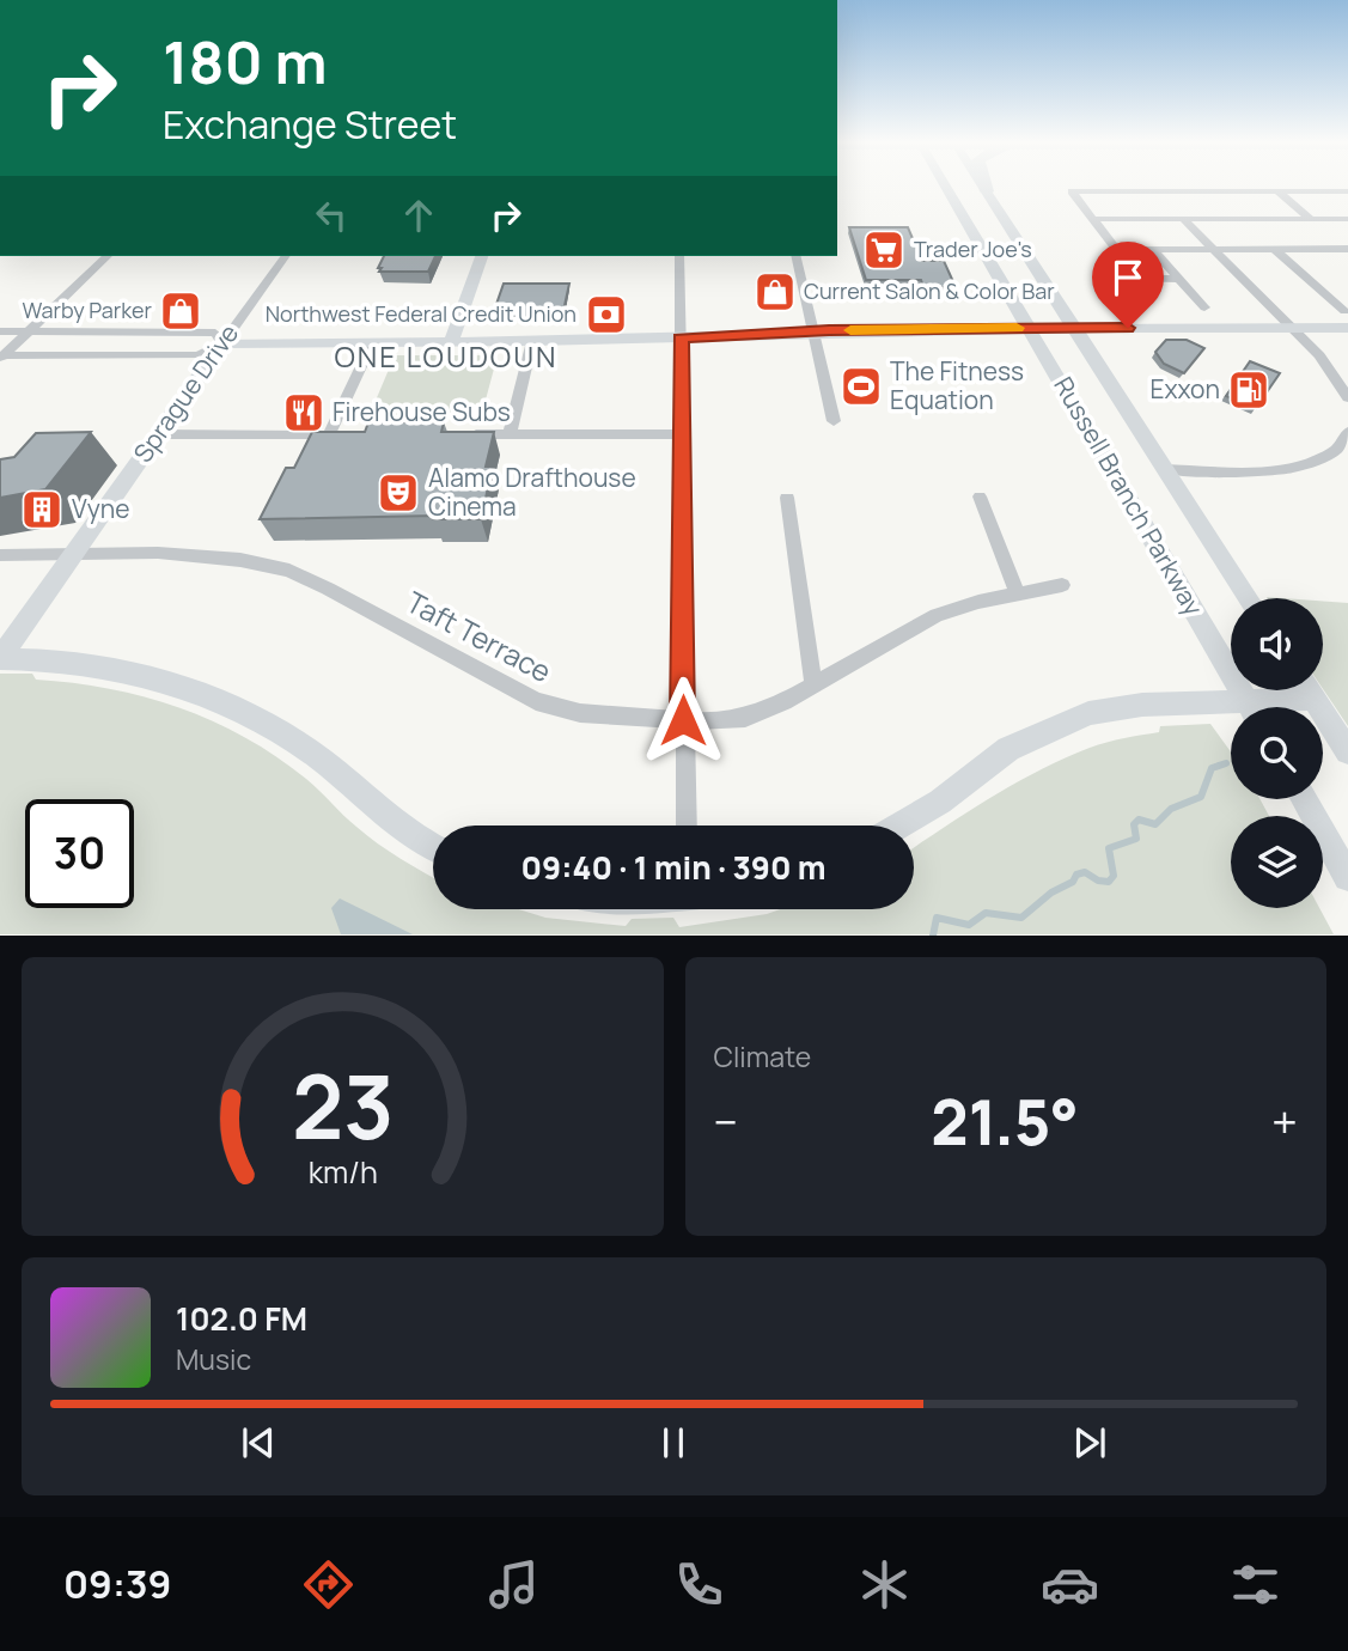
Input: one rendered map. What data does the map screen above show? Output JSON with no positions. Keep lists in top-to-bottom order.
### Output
{
  "streets": {
    "street": ["Sprague Drive", "Russell Branch Parkway", "Taft Terrace"]
  },
  "crossings": [
    ["Sprague Drive", "Taft Terrace"]
  ],
  "districts": ["ONE LOUDOUN"],
  "places": {
    "supermarket": ["Trader Joe's"],
    "shop": ["Current Salon & Color Bar", "Warby Parker"],
    "bank": ["Northwest Federal Credit Union"],
    "sports": ["The Fitness Equation"],
    "fuel station": ["Exxon"],
    "restaurant": ["Firehouse Subs"],
    "theatre": ["Alamo Drafthouse Cinema"],
    "building": ["Vyne"]
  },
  "page": {
    "turn": ["180 m", "Exchange Street"],
    "limit": "30",
    "trip": "09:40 · 1 min · 390 m",
    "tile": "Climate",
    "heat": ["−", "21.5°", "+"],
    "song": ["102.0 FM", "Music"],
    "tabs": "09:39",
    "gauge": ["23", "km/h"]
  }
}
